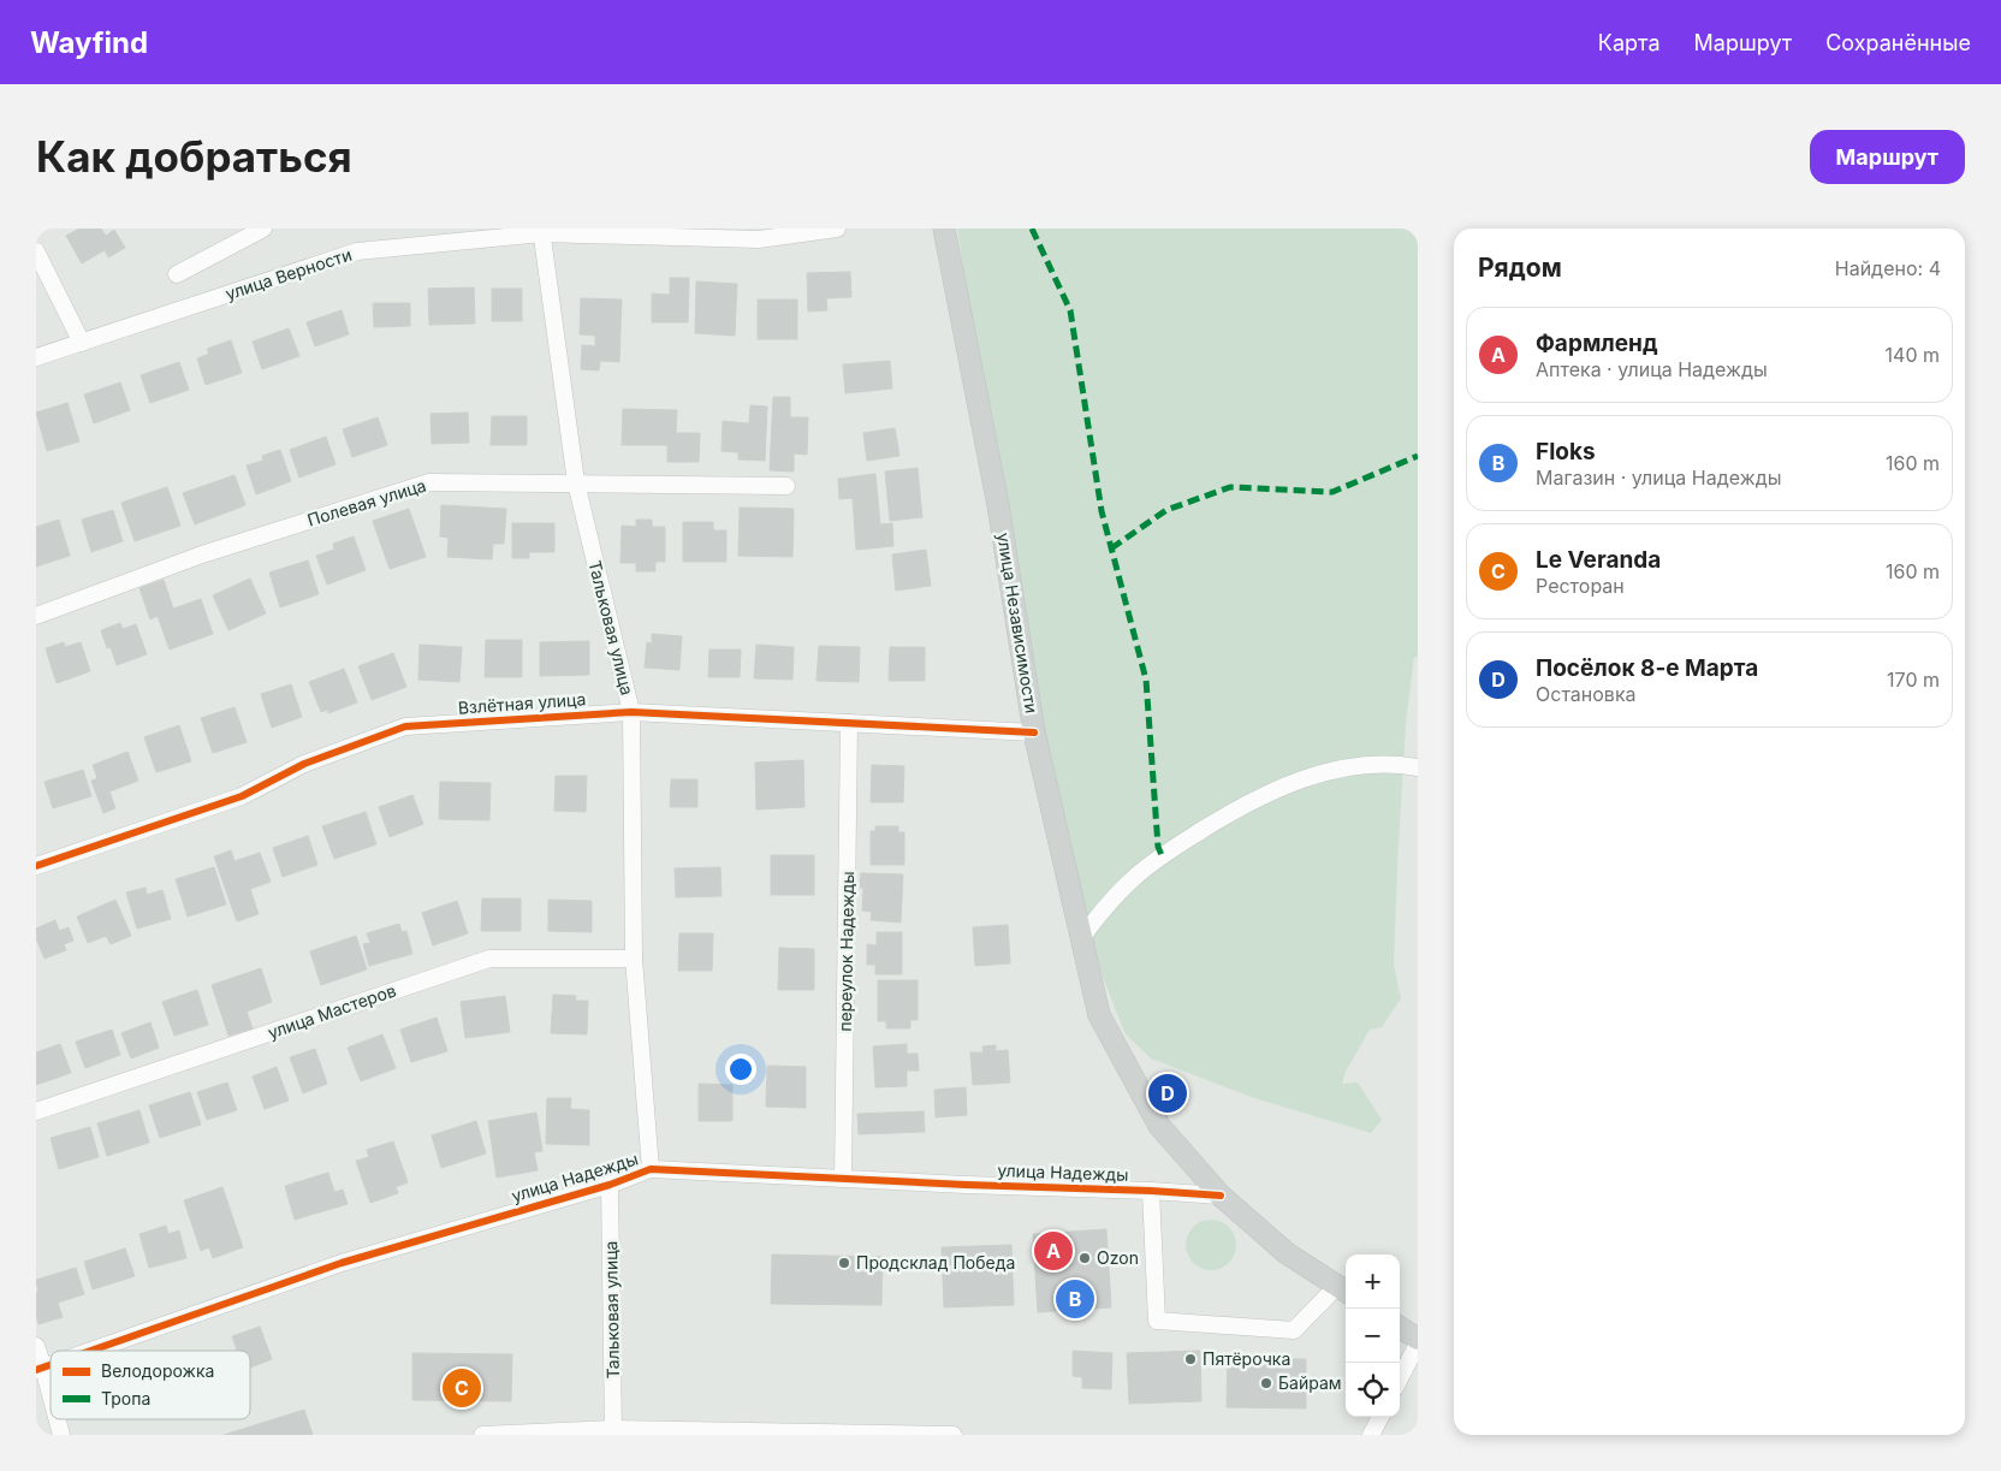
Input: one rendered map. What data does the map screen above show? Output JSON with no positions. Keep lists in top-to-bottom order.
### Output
{
  "streets": {
    "main road": ["улица Независимости"],
    "street": [
      "улица Верности",
      "Полевая улица",
      "Тальковая улица",
      "Взлётная улица",
      "переулок Надежды",
      "улица Мастеров",
      "улица Надежды"
    ]
  },
  "crossings": [
    ["улица Верности", "Тальковая улица"],
    ["Полевая улица", "Тальковая улица"],
    ["улица Независимости", "Взлётная улица"],
    ["улица Независимости", "улица Надежды"],
    ["Тальковая улица", "Взлётная улица"],
    ["Тальковая улица", "улица Мастеров"],
    ["Тальковая улица", "улица Надежды"],
    ["Взлётная улица", "переулок Надежды"],
    ["переулок Надежды", "улица Надежды"]
  ],
  "places": [
    "Ozon",
    "Продсклад Победа",
    "Пятёрочка",
    "Байрам"
  ],
  "legend": ["Велодорожка", "Тропа"],
  "page": {
    "header": "Wayfind",
    "nav": ["Карта", "Маршрут", "Сохранённые"],
    "buttons": "Маршрут",
    "title": "Как добраться",
    "heading": ["Рядом", "Найдено: 4"],
    "list": [
      {
        "mark": "A",
        "name": "Фармленд",
        "note": "Аптека · улица Надежды",
        "value": "140 m"
      },
      {
        "mark": "B",
        "name": "Floks",
        "note": "Магазин · улица Надежды",
        "value": "160 m"
      },
      {
        "mark": "C",
        "name": "Le Veranda",
        "note": "Ресторан",
        "value": "160 m"
      },
      {
        "mark": "D",
        "name": "Посёлок 8-е Марта",
        "note": "Остановка",
        "value": "170 m"
      }
    ],
    "pins": [
      "D",
      "A",
      "B",
      "C"
    ],
    "map_buttons": ["+", "−"]
  }
}
